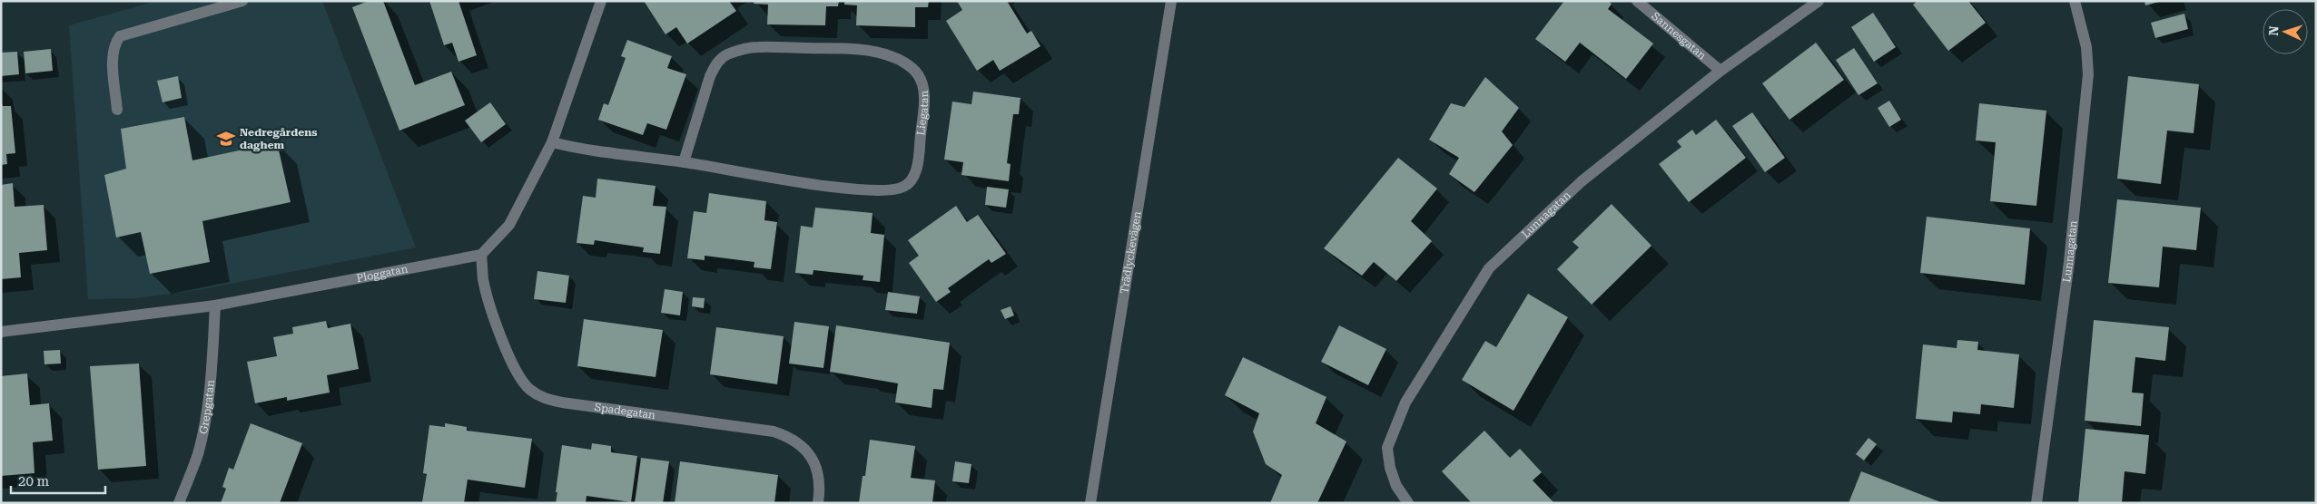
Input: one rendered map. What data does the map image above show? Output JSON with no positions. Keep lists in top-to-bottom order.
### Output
{
  "streets": {
    "street": [
      "Sannesgatan",
      "Liegatan",
      "Lunnagatan",
      "Trädlyckevägen",
      "Ploggatan",
      "Grepgatan",
      "Spadegatan"
    ]
  },
  "crossings": [
    ["Sannesgatan", "Lunnagatan"],
    ["Ploggatan", "Grepgatan"],
    ["Ploggatan", "Spadegatan"]
  ],
  "places": {
    "school or university": ["Nedregårdens daghem"]
  },
  "scale_bar": "20 m",
  "north": "left"
}
